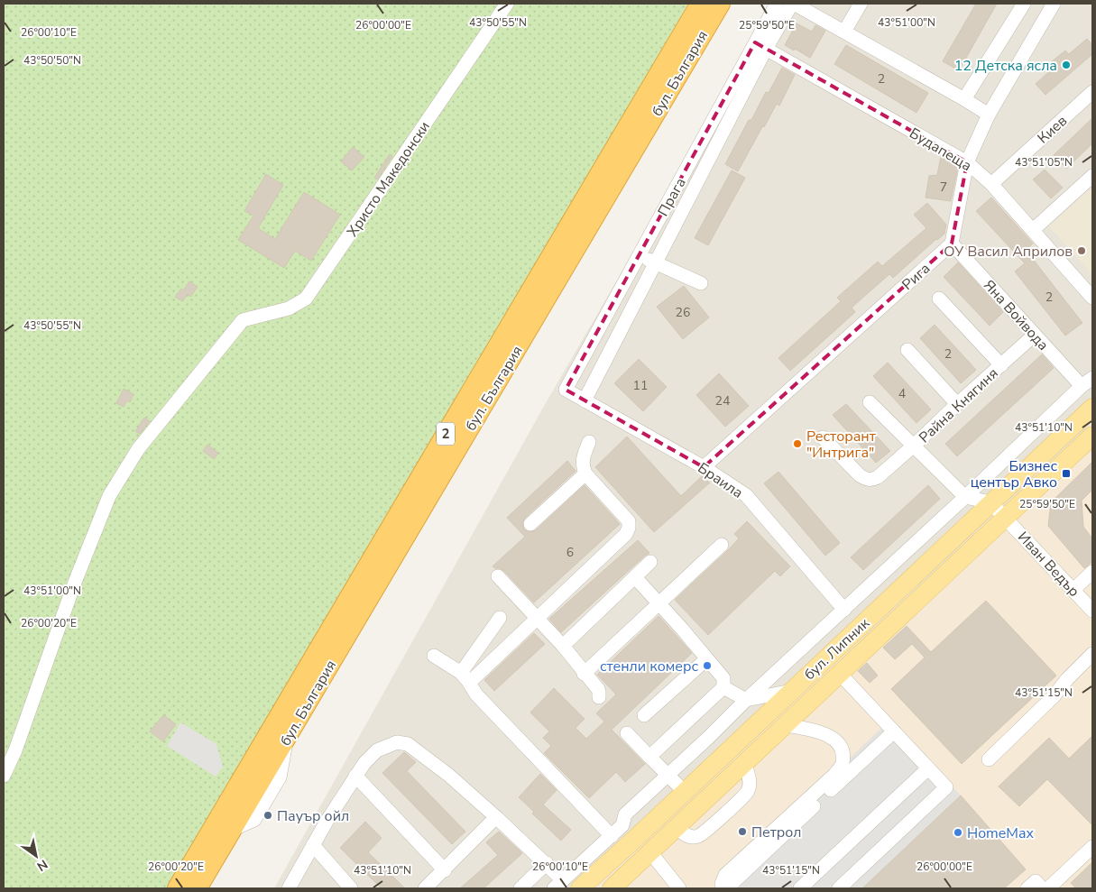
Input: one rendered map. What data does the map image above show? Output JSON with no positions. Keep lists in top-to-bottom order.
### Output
{
  "streets": {
    "highway": ["бул. България", "2"],
    "main road": ["бул. Липник"],
    "street": [
      "Киев",
      "Будапеща",
      "Христо Македонски",
      "Прага",
      "Рига",
      "Яна Войвода",
      "Райна Княгиня",
      "Браила",
      "Иван Ведър"
    ]
  },
  "crossings": [
    ["Киев", "Будапеща"],
    ["Будапеща", "Прага"],
    ["Прага", "Браила"],
    ["Рига", "Яна Войвода"],
    ["Рига", "Браила"],
    ["Яна Войвода", "Райна Княгиня"],
    ["Иван Ведър", "бул. Липник"]
  ],
  "places": {
    "other": [
      "12 Детска ясла",
      "ОУ Васил Априлов",
      "Ресторант \"Интрига\"",
      "стенли комерс",
      "Пауър ойл",
      "Петрол",
      "HomeMax"
    ],
    "transit": ["Бизнес център Авко"]
  },
  "house_numbers": [
    "2",
    "7",
    "2",
    "26",
    "2",
    "11",
    "4",
    "24",
    "6"
  ],
  "north": "bottom right",
  "coordinates": [
    "43°50'55\"N",
    "43°51'00\"N",
    "26°00'00\"E",
    "25°59'50\"E",
    "26°00'10\"E",
    "43°50'50\"N",
    "43°51'05\"N",
    "43°51'10\"N",
    "26°00'20\"E",
    "43°51'15\"N"
  ]
}
